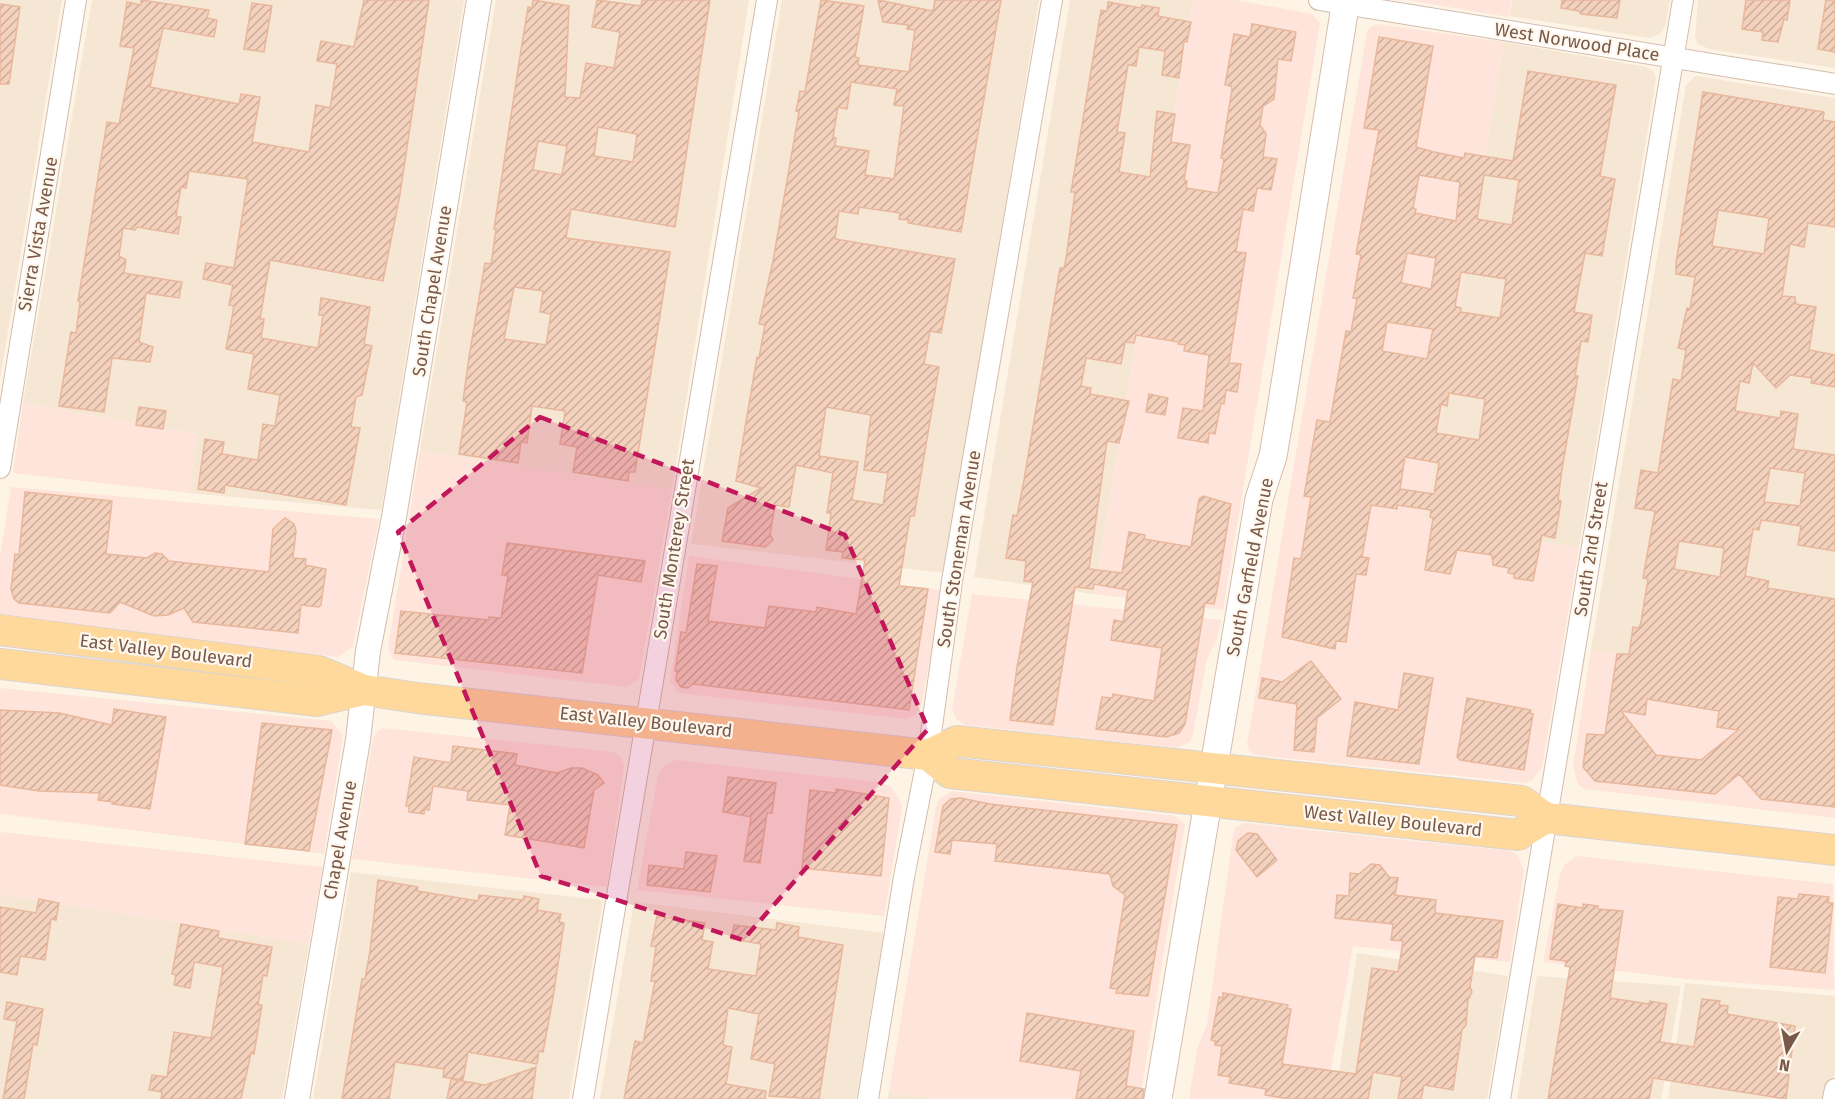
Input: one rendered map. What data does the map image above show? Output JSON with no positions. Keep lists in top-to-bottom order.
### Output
{
  "streets": {
    "main road": ["South Garfield Avenue", "East Valley Boulevard", "West Valley Boulevard"],
    "street": [
      "West Norwood Place",
      "Sierra Vista Avenue",
      "South Chapel Avenue",
      "South Monterey Street",
      "South Stoneman Avenue",
      "South 2nd Street",
      "Chapel Avenue"
    ]
  },
  "crossings": [
    ["West Norwood Place", "South 2nd Street"],
    ["West Norwood Place", "South Garfield Avenue"],
    ["South Chapel Avenue", "Chapel Avenue"],
    ["South Monterey Street", "East Valley Boulevard"],
    ["South Stoneman Avenue", "East Valley Boulevard"],
    ["South Stoneman Avenue", "West Valley Boulevard"],
    ["South 2nd Street", "West Valley Boulevard"],
    ["South Garfield Avenue", "West Valley Boulevard"],
    ["East Valley Boulevard", "West Valley Boulevard"],
    ["East Valley Boulevard", "Chapel Avenue"]
  ],
  "north": "bottom"
}
